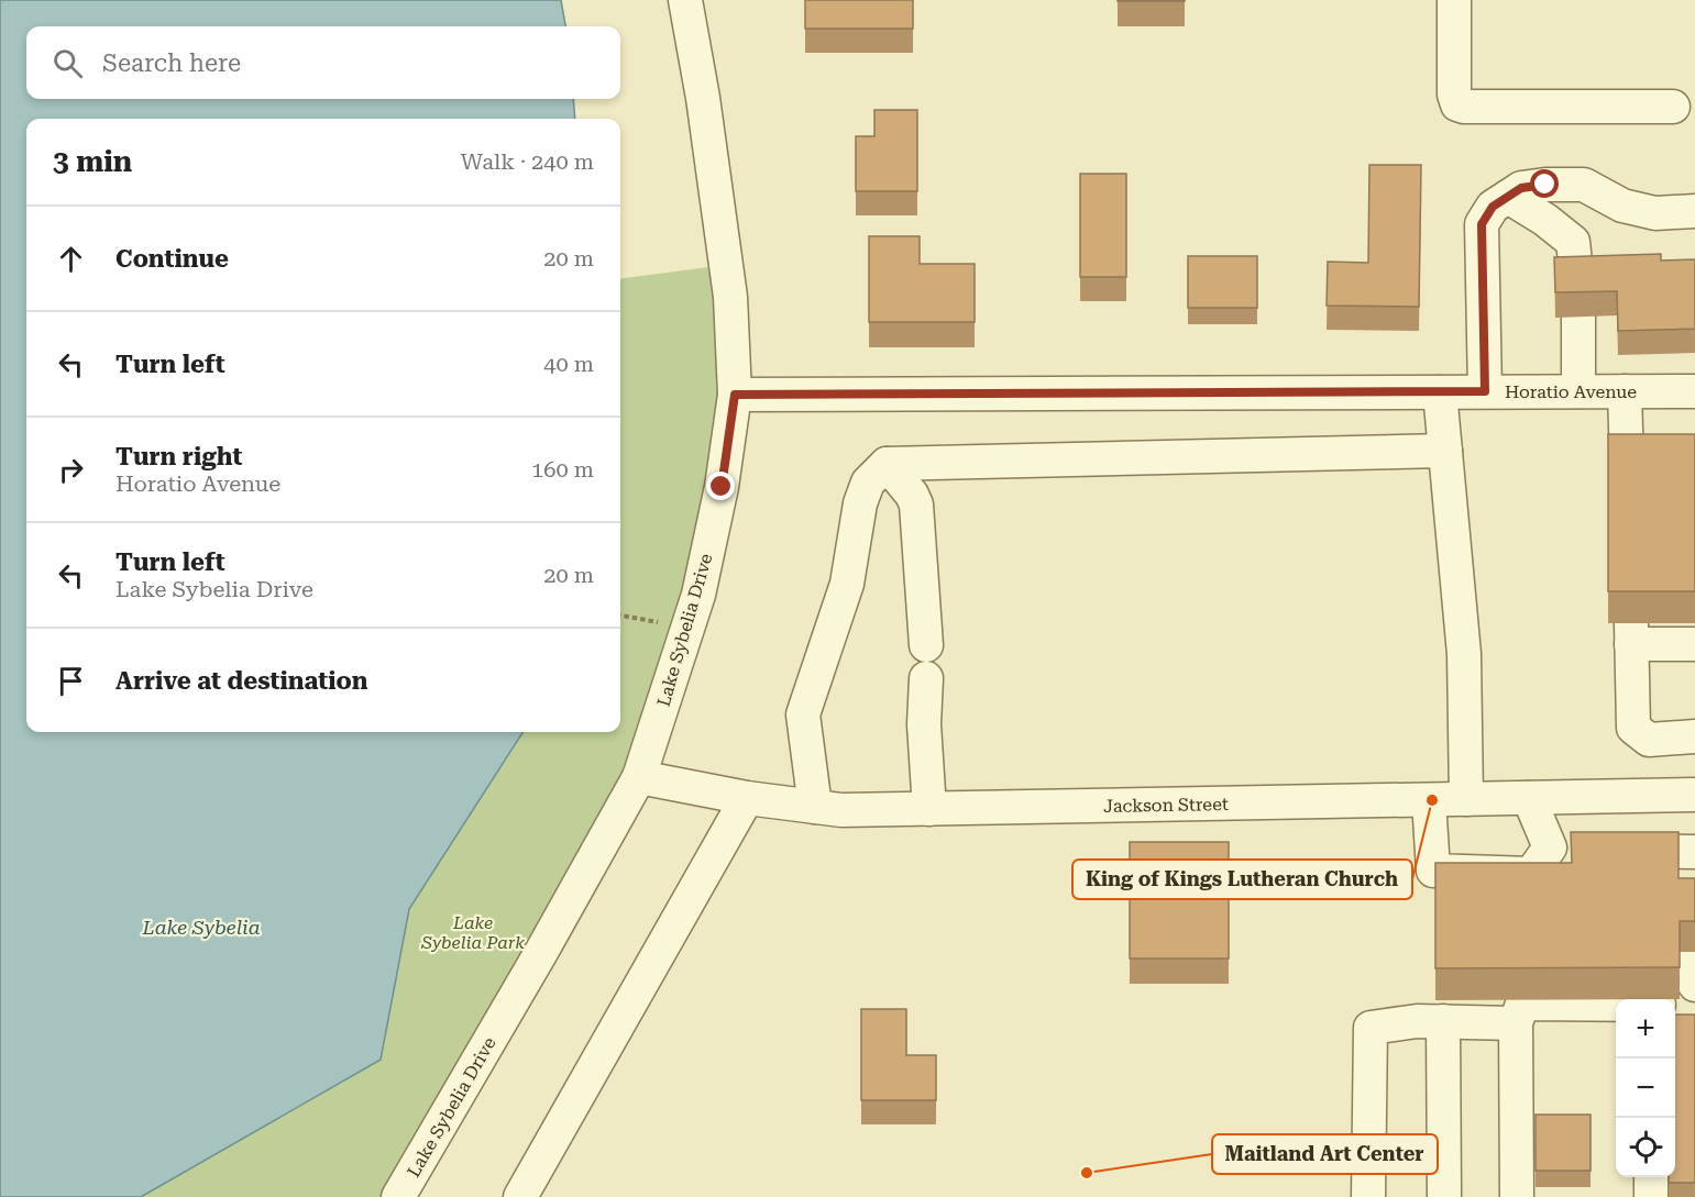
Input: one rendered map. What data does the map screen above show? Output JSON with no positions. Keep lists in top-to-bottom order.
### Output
{
  "streets": {
    "street": ["Horatio Avenue", "Lake Sybelia Drive", "Jackson Street"]
  },
  "crossings": [
    ["Horatio Avenue", "Lake Sybelia Drive"],
    ["Lake Sybelia Drive", "Jackson Street"]
  ],
  "water": ["Lake Sybelia"],
  "parks": ["Lake Sybelia Park"],
  "places": ["King of Kings Lutheran Church", "Maitland Art Center"],
  "page": {
    "search": "Search here",
    "heading": ["3 min", "Walk · 240 m"],
    "list": [
      ["Continue", "20 m"],
      ["Turn left", "40 m"],
      ["Turn right", "Horatio Avenue", "160 m"],
      ["Turn left", "Lake Sybelia Drive", "20 m"],
      "Arrive at destination"
    ],
    "map_buttons": ["+", "−"]
  }
}
